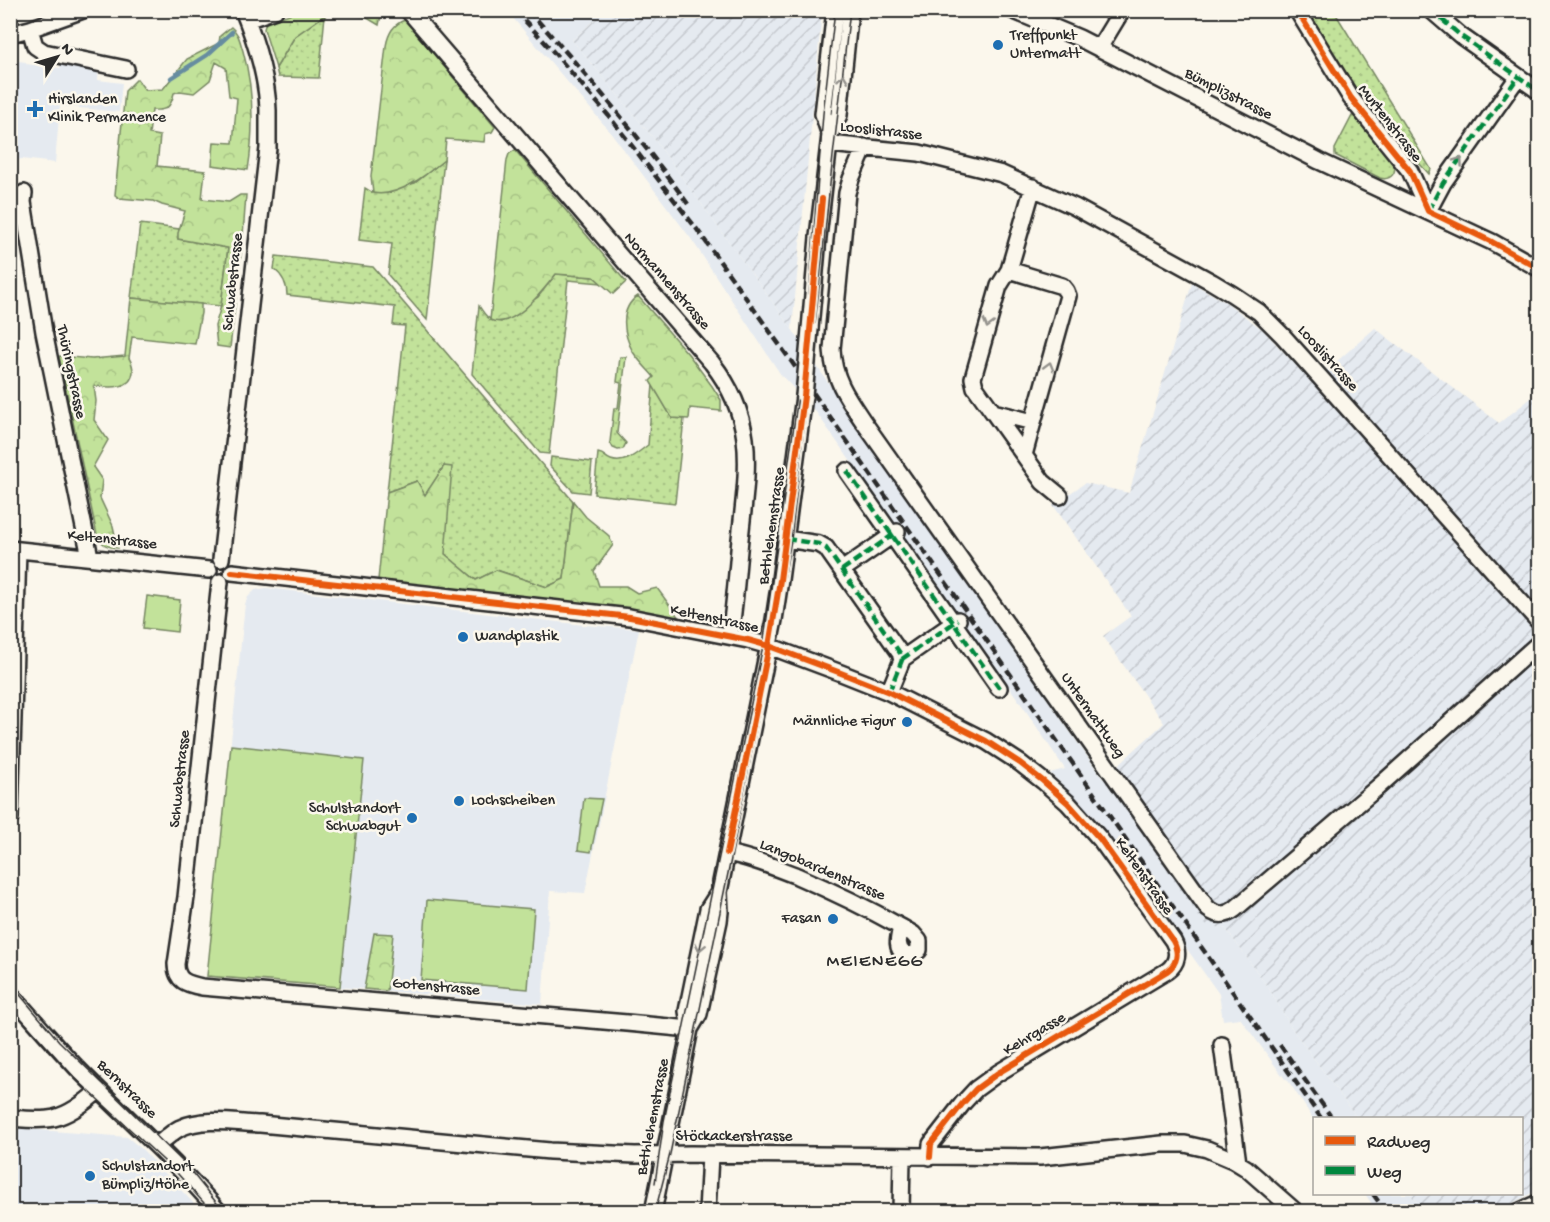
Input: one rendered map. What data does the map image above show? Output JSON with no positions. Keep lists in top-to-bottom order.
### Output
{
  "streets": {
    "street": [
      "Bümplizstrasse",
      "Murtenstrasse",
      "Looslistrasse",
      "Schwabstrasse",
      "Normannenstrasse",
      "Thüringstrasse",
      "Bethlehemstrasse",
      "Keltenstrasse",
      "Untermattweg",
      "Langobardenstrasse",
      "Gotenstrasse",
      "Kehrgasse",
      "Bernstrasse",
      "Stöckackerstrasse"
    ]
  },
  "crossings": [
    ["Bümplizstrasse", "Murtenstrasse"],
    ["Looslistrasse", "Bethlehemstrasse"],
    ["Looslistrasse", "Untermattweg"],
    ["Schwabstrasse", "Keltenstrasse"],
    ["Schwabstrasse", "Gotenstrasse"],
    ["Normannenstrasse", "Keltenstrasse"],
    ["Thüringstrasse", "Keltenstrasse"],
    ["Bethlehemstrasse", "Keltenstrasse"],
    ["Bethlehemstrasse", "Langobardenstrasse"],
    ["Bethlehemstrasse", "Gotenstrasse"],
    ["Bethlehemstrasse", "Stöckackerstrasse"],
    ["Keltenstrasse", "Kehrgasse"],
    ["Kehrgasse", "Stöckackerstrasse"],
    ["Bernstrasse", "Stöckackerstrasse"]
  ],
  "districts": ["MEIENEGG"],
  "places": {
    "other": [
      "Treffpunkt Untermatt",
      "Wandplastik",
      "Männliche Figur",
      "Lochscheiben",
      "Schulstandort Schwabgut",
      "Fasan",
      "Schulstandort Bümpliz/Höhe"
    ],
    "health": ["Hirslanden Klinik Permanence"]
  },
  "legend": ["Radweg", "Weg"],
  "north": "top right"
}
